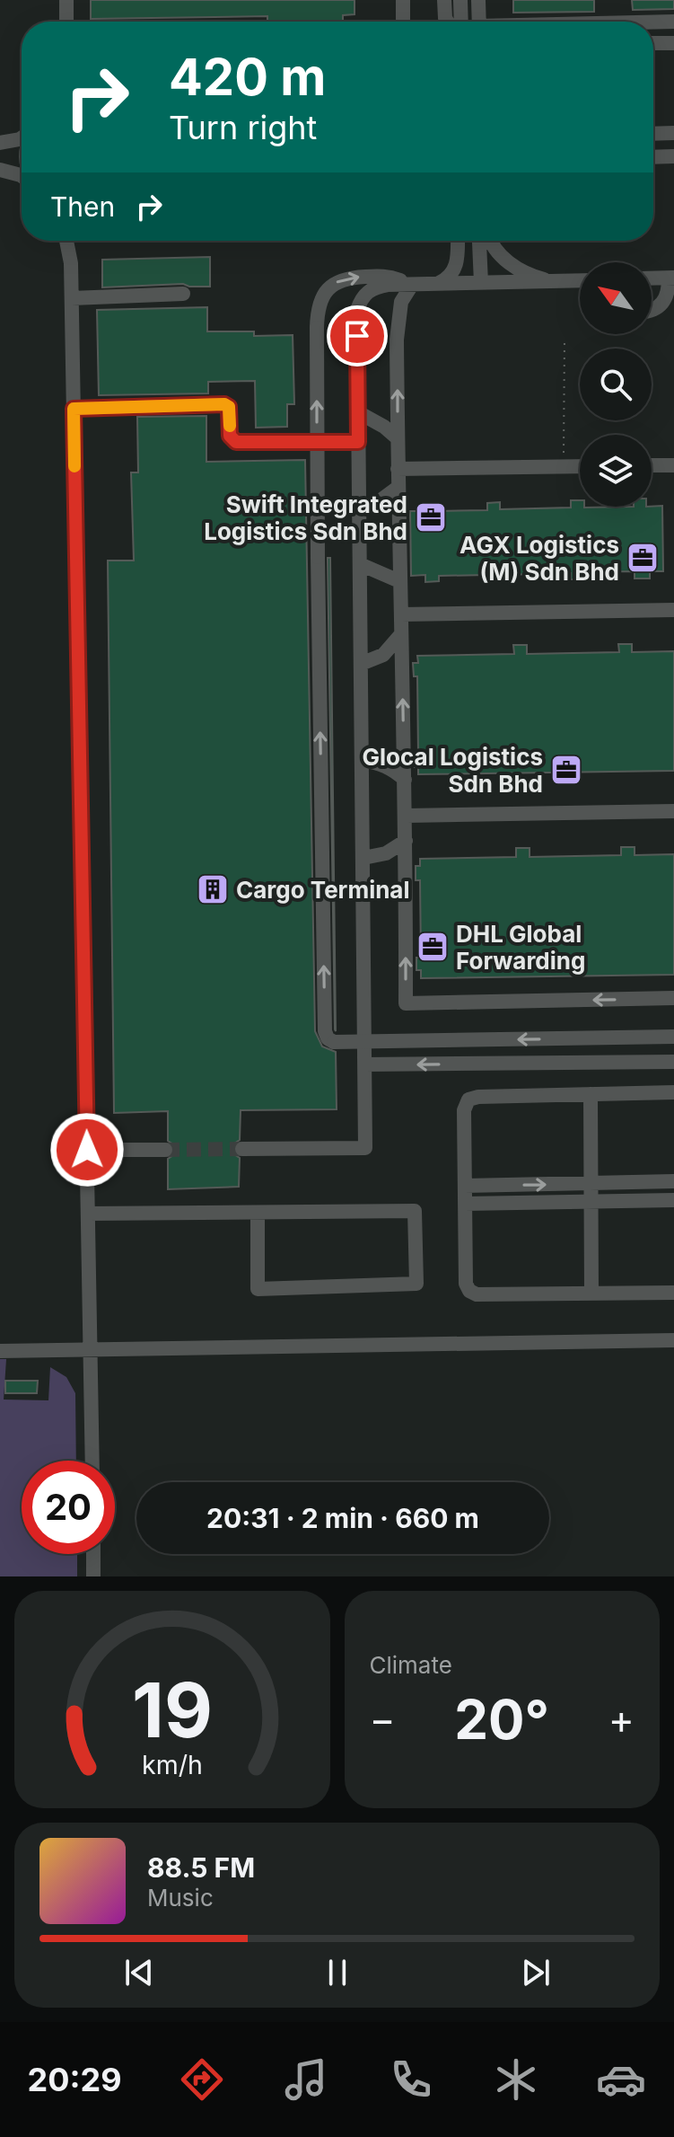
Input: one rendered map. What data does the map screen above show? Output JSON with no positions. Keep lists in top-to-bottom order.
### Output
{
  "places": {
    "office": [
      "Swift Integrated Logistics Sdn Bhd",
      "AGX Logistics (M) Sdn Bhd",
      "Glocal Logistics Sdn Bhd",
      "DHL Global Forwarding"
    ],
    "building": ["Cargo Terminal"]
  },
  "north": "top left",
  "page": {
    "turn": ["420 m", "Turn right"],
    "then": "Then",
    "limit": "20",
    "trip": "20:31 · 2 min · 660 m",
    "tile": "Climate",
    "heat": ["−", "20°", "+"],
    "song": ["88.5 FM", "Music"],
    "tabs": "20:29",
    "gauge": ["19", "km/h"]
  }
}
